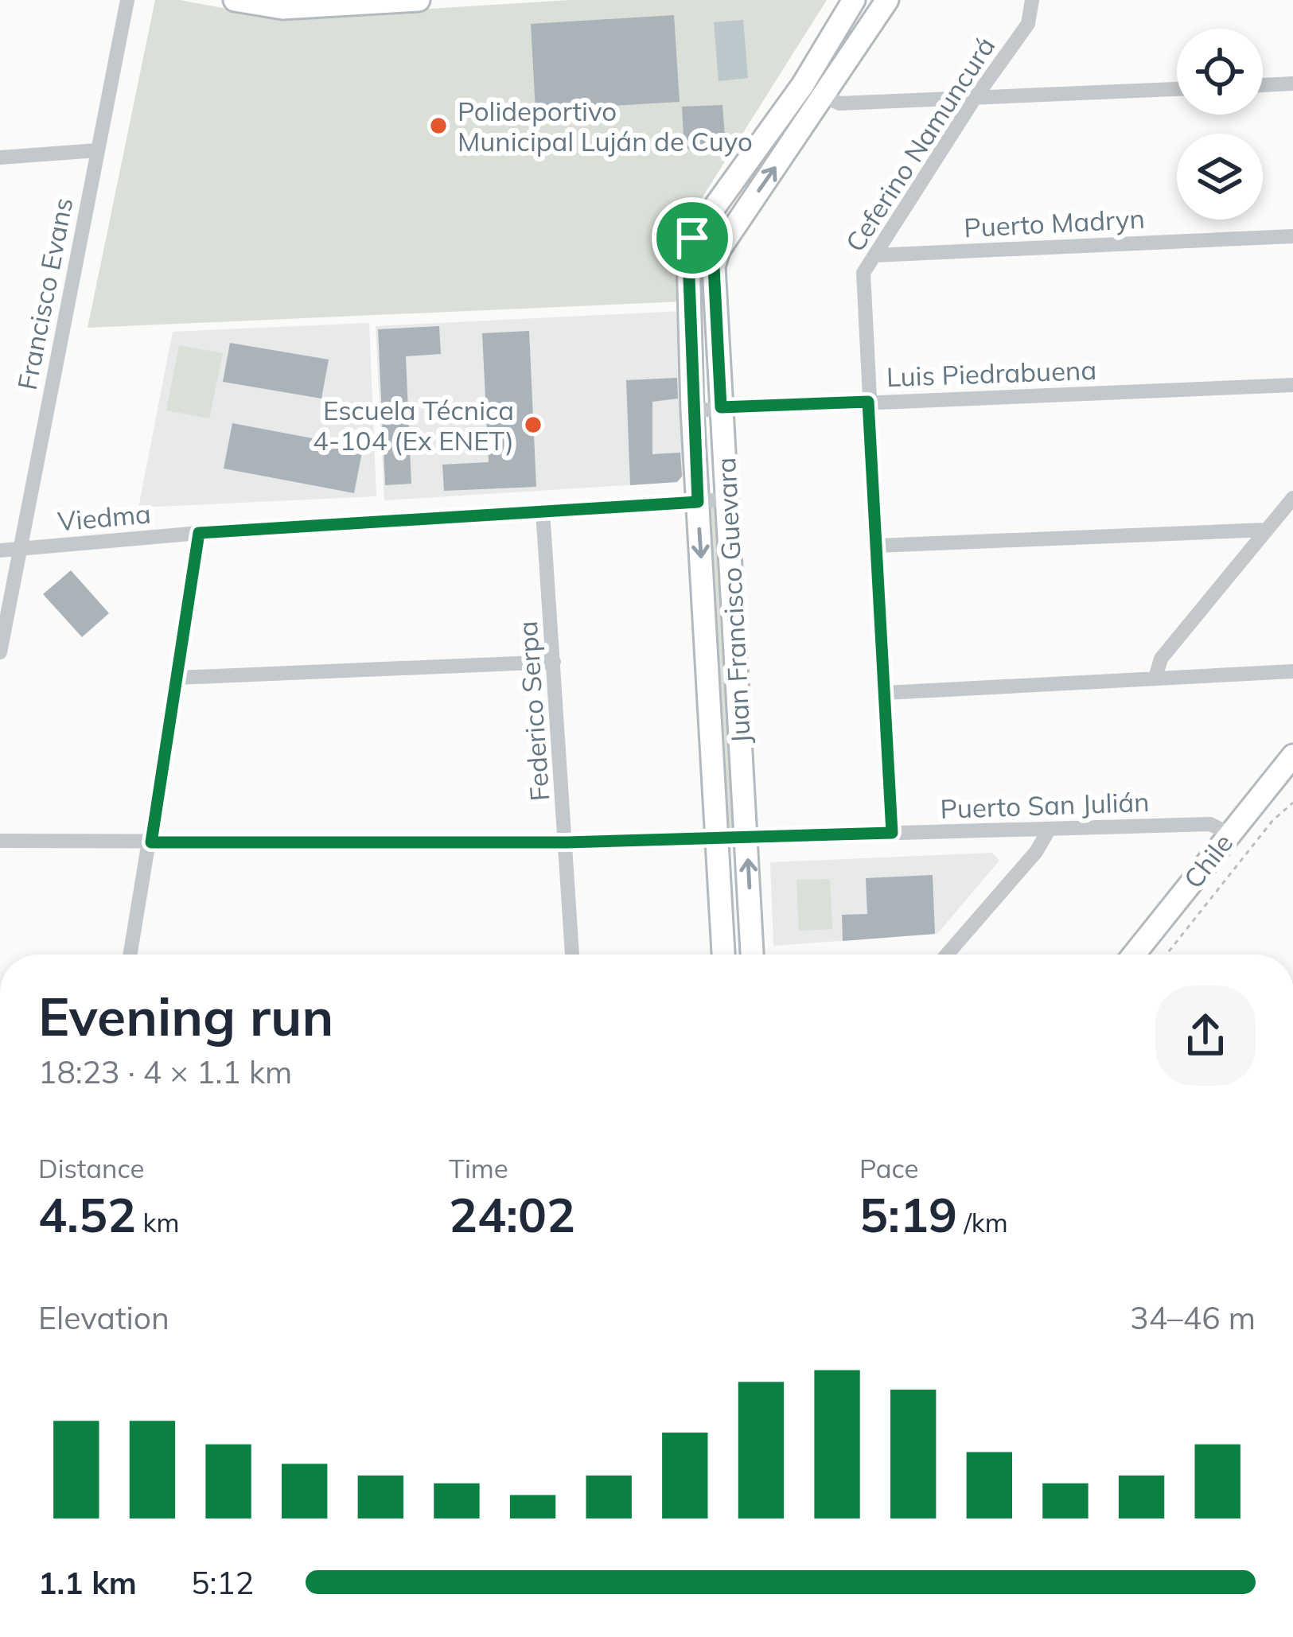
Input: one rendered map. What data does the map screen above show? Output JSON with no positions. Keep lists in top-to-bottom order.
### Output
{
  "streets": {
    "street": [
      "Ceferino Namuncurá",
      "Puerto Madryn",
      "Francisco Evans",
      "Luis Piedrabuena",
      "Viedma",
      "Juan Francisco Guevara",
      "Federico Serpa",
      "Puerto San Julián",
      "Chile"
    ]
  },
  "crossings": [
    ["Ceferino Namuncurá", "Puerto Madryn"],
    ["Ceferino Namuncurá", "Luis Piedrabuena"],
    ["Ceferino Namuncurá", "Puerto San Julián"],
    ["Francisco Evans", "Viedma"],
    ["Luis Piedrabuena", "Juan Francisco Guevara"],
    ["Viedma", "Juan Francisco Guevara"],
    ["Viedma", "Federico Serpa"],
    ["Juan Francisco Guevara", "Puerto San Julián"],
    ["Federico Serpa", "Puerto San Julián"],
    ["Puerto San Julián", "Chile"]
  ],
  "places": ["Polideportivo Municipal Luján de Cuyo", "Escuela Técnica 4-104 (Ex ENET)"],
  "page": {
    "heading": ["Evening run", "18:23 · 4 × 1.1 km"],
    "stats": [
      ["Distance", "4.52 km"],
      ["Time", "24:02"],
      ["Pace", "5:19 /km"]
    ],
    "chart": ["Elevation", "34–46 m"],
    "list": [
      {
        "name": "1.1 km",
        "note": "5:12"
      }
    ]
  }
}
